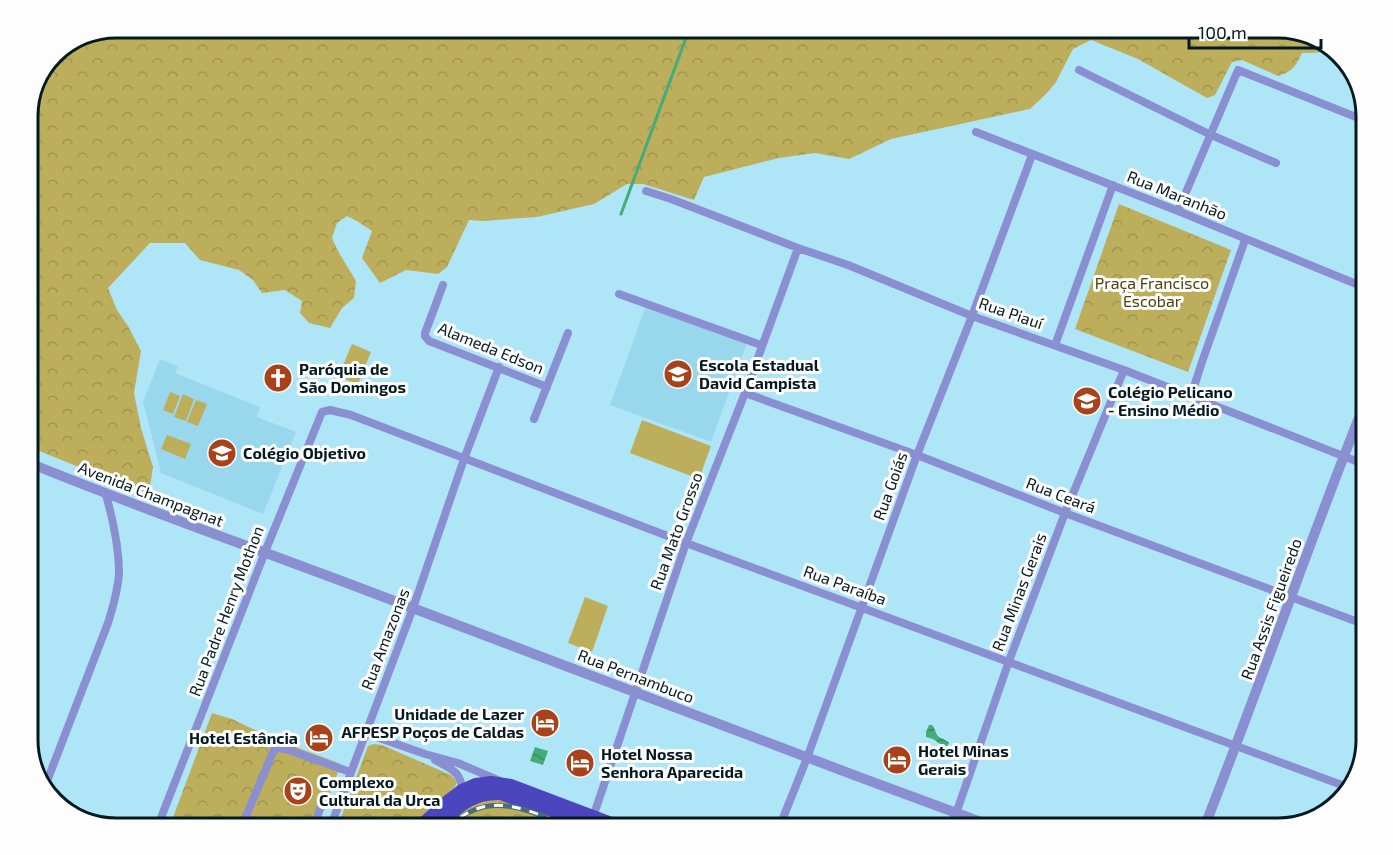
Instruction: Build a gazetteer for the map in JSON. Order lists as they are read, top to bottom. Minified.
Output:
{"streets":{"street":["Rua Maranhão","Rua Piauí","Alameda Edson","Rua Goiás","Avenida Champagnat","Rua Ceará","Rua Mato Grosso","Rua Paraíba","Rua Minas Gerais","Rua Assis Figueiredo","Rua Padre Henry Mothon","Rua Amazonas","Rua Pernambuco"]},"crossings":[["Rua Maranhão","Rua Goiás"],["Rua Piauí","Rua Goiás"],["Rua Piauí","Rua Mato Grosso"],["Rua Piauí","Rua Minas Gerais"],["Rua Piauí","Rua Assis Figueiredo"],["Alameda Edson","Rua Amazonas"],["Rua Goiás","Rua Ceará"],["Rua Goiás","Rua Paraíba"],["Rua Goiás","Rua Pernambuco"],["Avenida Champagnat","Rua Padre Henry Mothon"],["Avenida Champagnat","Rua Pernambuco"],["Rua Ceará","Rua Mato Grosso"],["Rua Ceará","Rua Minas Gerais"],["Rua Ceará","Rua Assis Figueiredo"],["Rua Mato Grosso","Rua Paraíba"],["Rua Mato Grosso","Rua Pernambuco"],["Rua Paraíba","Rua Minas Gerais"],["Rua Paraíba","Rua Assis Figueiredo"],["Rua Paraíba","Rua Padre Henry Mothon"],["Rua Paraíba","Rua Amazonas"],["Rua Minas Gerais","Rua Pernambuco"],["Rua Padre Henry Mothon","Rua Pernambuco"],["Rua Amazonas","Rua Pernambuco"]],"parks":["Praça Francisco Escobar"],"places":{"school or university":["Escola Estadual David Campista","Colégio Pelicano - Ensino Médio","Colégio Objetivo"],"church":["Paróquia de São Domingos"],"hotel":["Unidade de Lazer AFPESP Poços de Caldas","Hotel Estância","Hotel Minas Gerais","Hotel Nossa Senhora Aparecida"],"theatre":["Complexo Cultural da Urca"]},"scale_bar":"100 m"}
